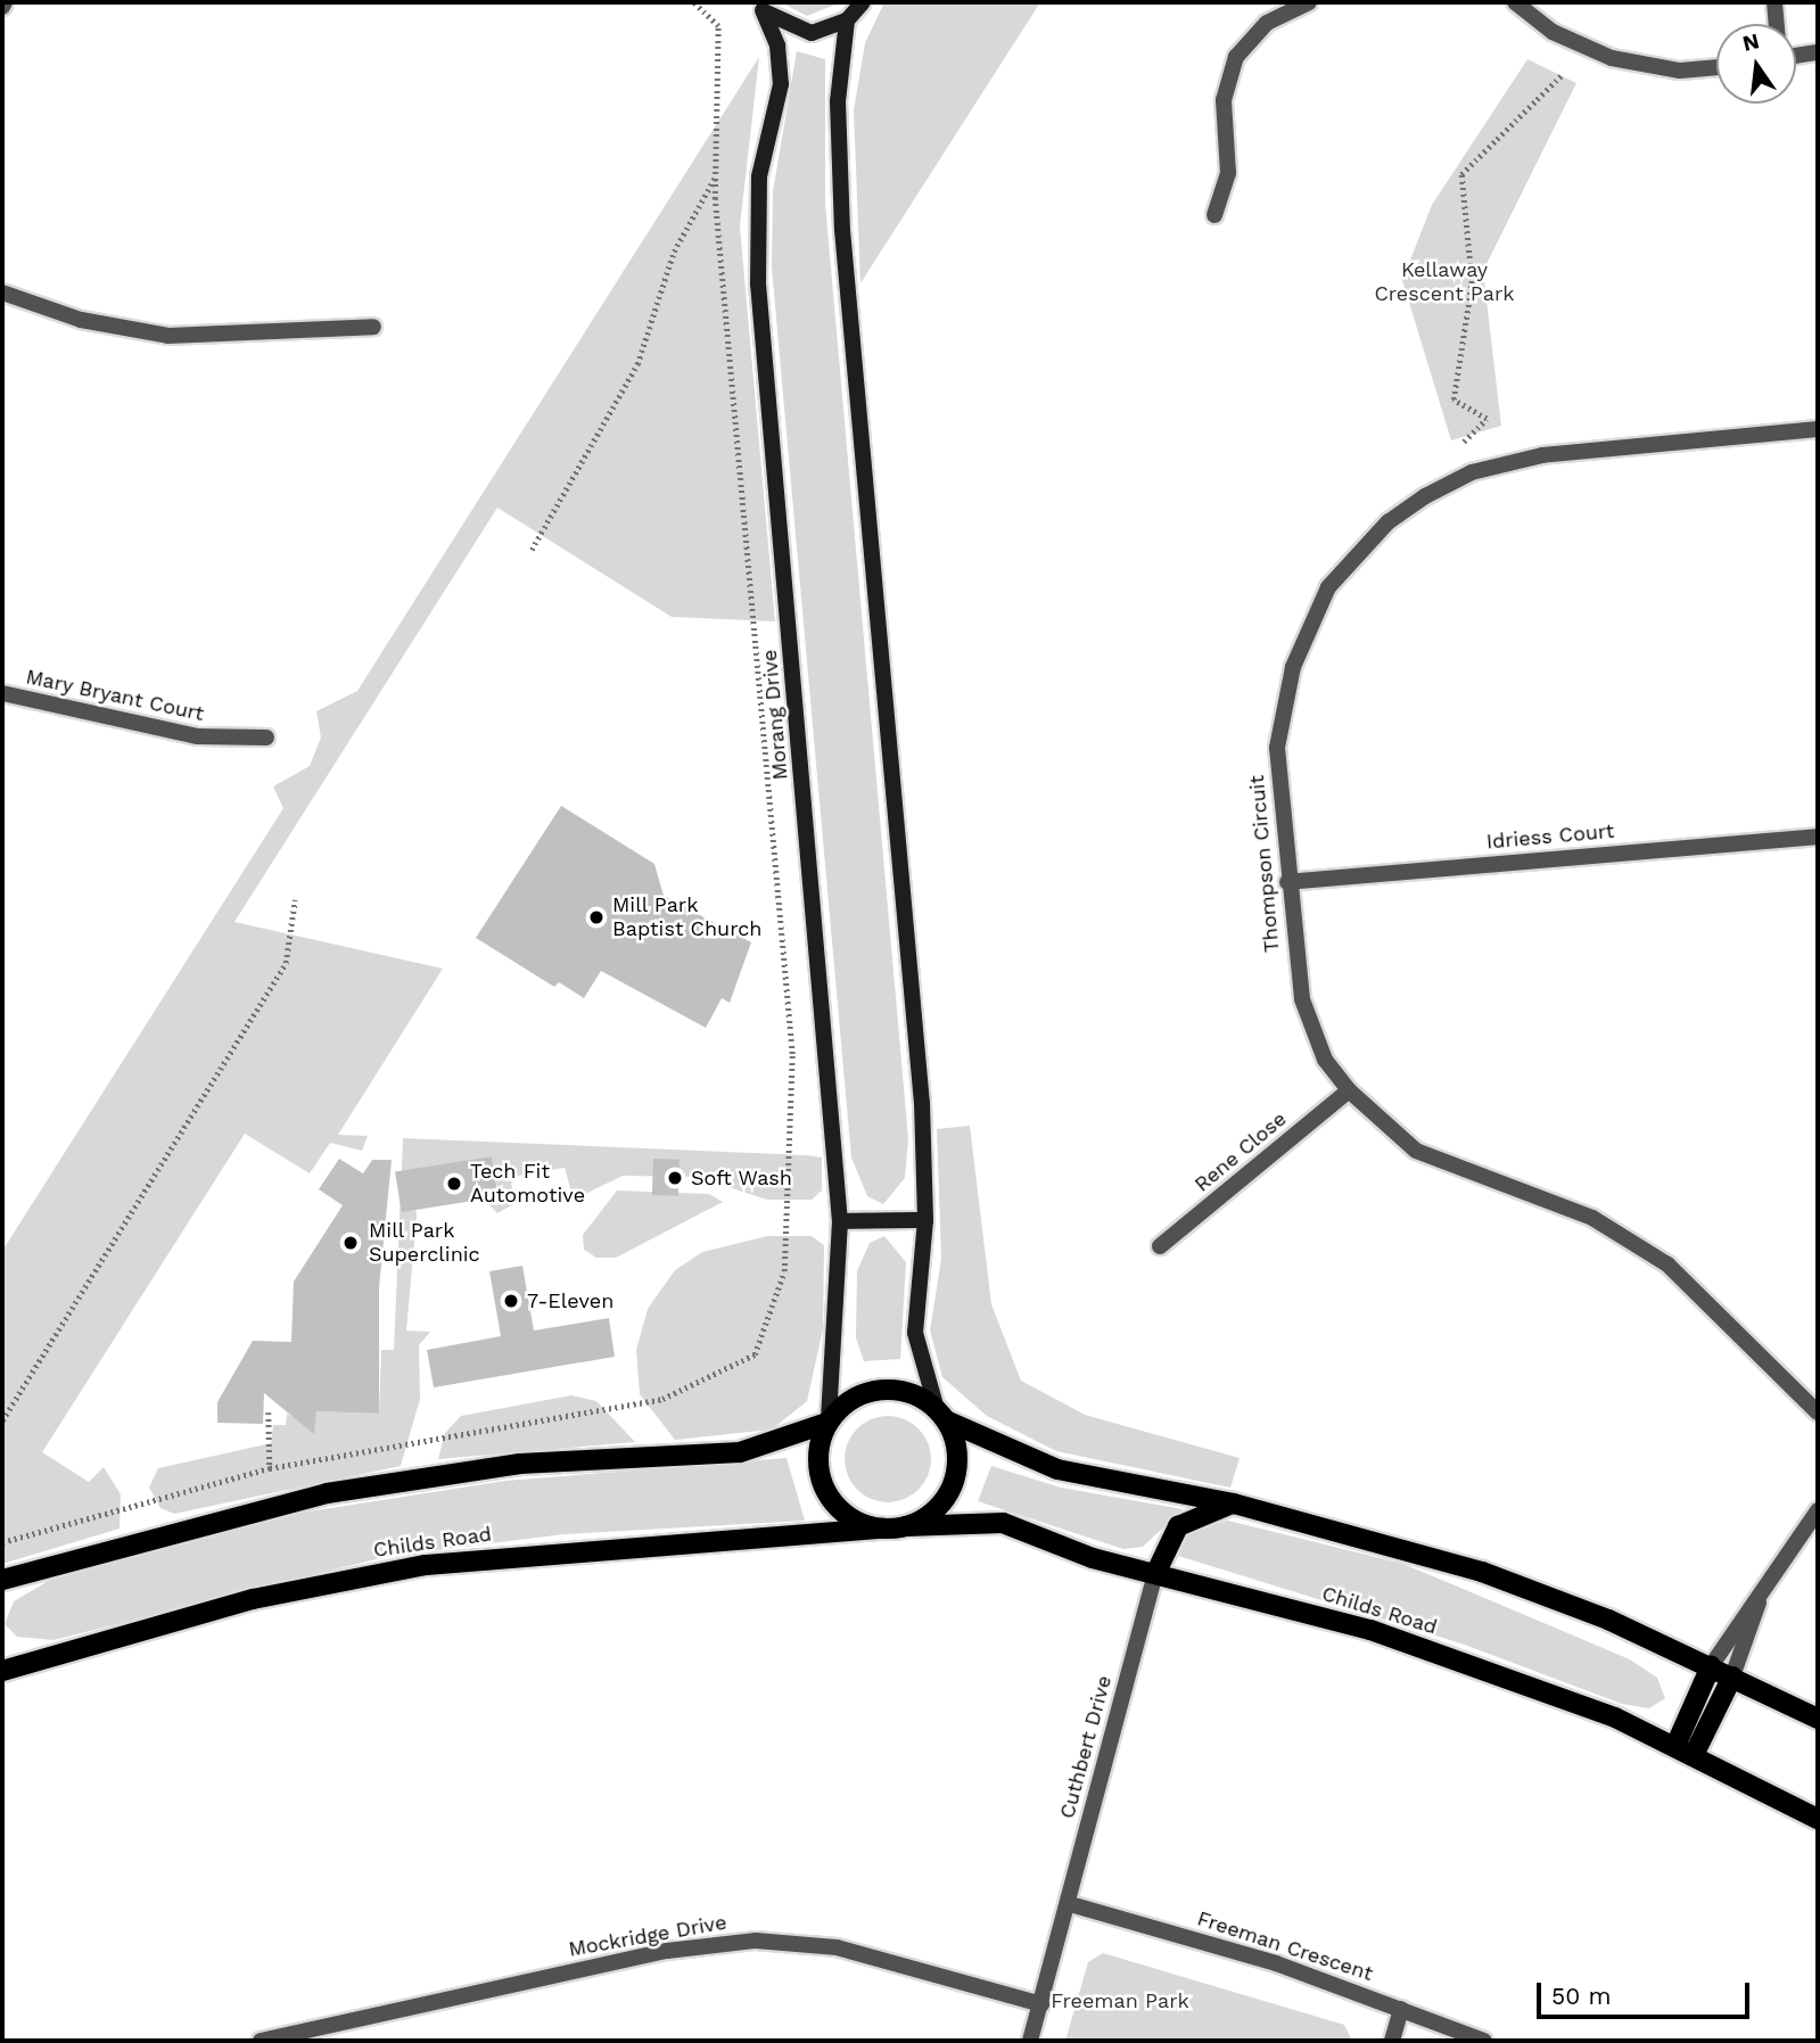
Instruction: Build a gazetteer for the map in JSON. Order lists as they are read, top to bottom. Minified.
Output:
{"streets":{"main road":["Morang Drive","Childs Road","Cuthbert Drive"],"street":["Mary Bryant Court","Idriess Court","Thompson Circuit","Rene Close","Mockridge Drive","Freeman Crescent"]},"crossings":[["Morang Drive","Childs Road"],["Idriess Court","Thompson Circuit"],["Thompson Circuit","Rene Close"],["Childs Road","Cuthbert Drive"],["Cuthbert Drive","Mockridge Drive"],["Cuthbert Drive","Freeman Crescent"]],"parks":["Kellaway Crescent Park","Freeman Park"],"places":["Mill Park Baptist Church","Soft Wash","Tech Fit Automotive","Mill Park Superclinic","7-Eleven"],"scale_bar":"50 m","north":"top"}
